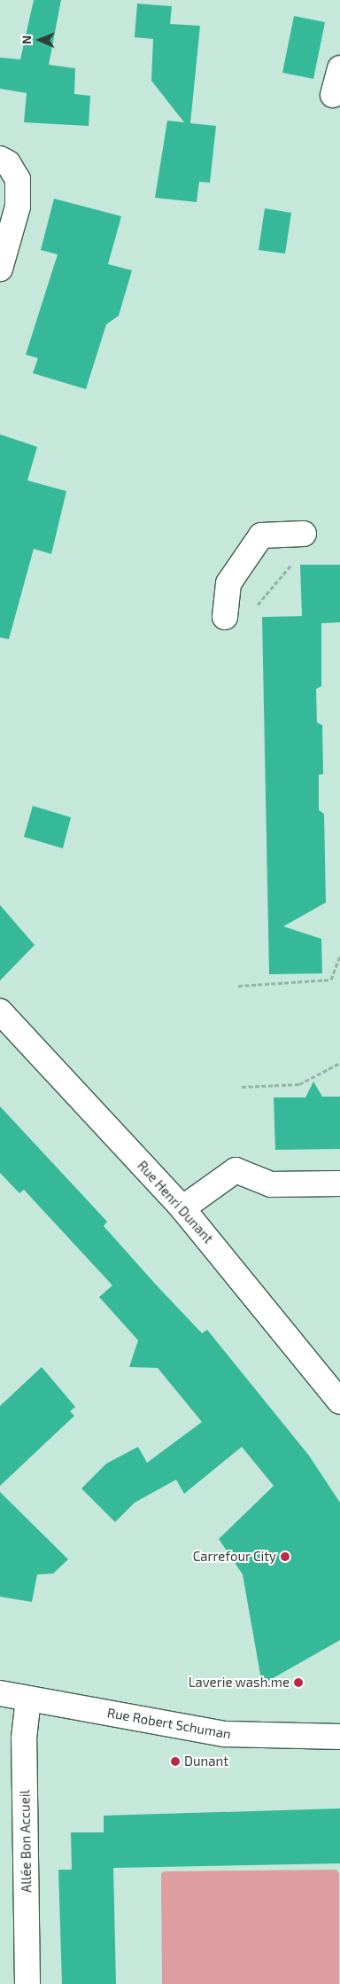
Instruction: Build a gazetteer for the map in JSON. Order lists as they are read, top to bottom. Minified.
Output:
{"streets":{"street":["Rue Henri Dunant","Rue Robert Schuman","Allée Bon Accueil"]},"crossings":[["Rue Robert Schuman","Allée Bon Accueil"]],"places":["Carrefour City","Laverie wash.me","Dunant"],"north":"left"}
